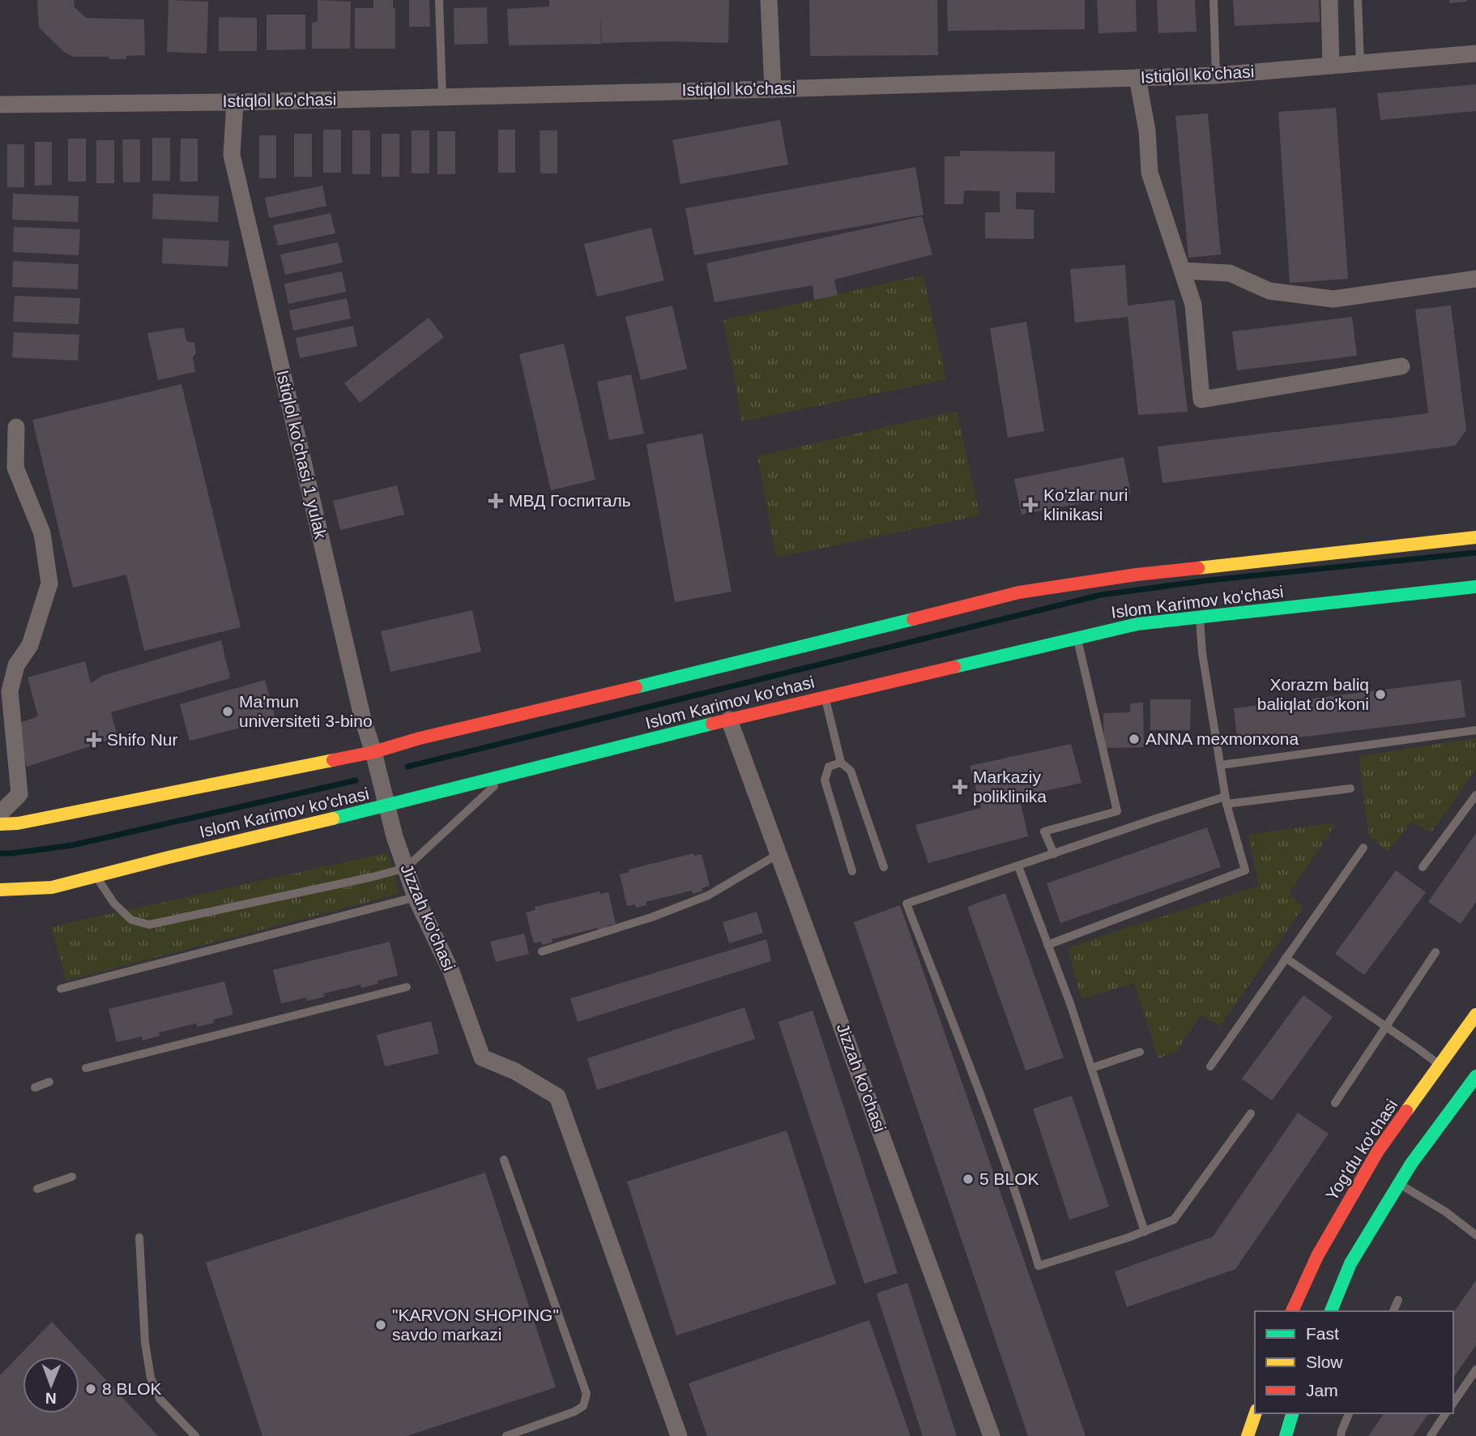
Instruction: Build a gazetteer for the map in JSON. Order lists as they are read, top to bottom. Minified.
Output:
{"streets":{"main road":["Islom Karimov ko'chasi","Yog'du ko'chasi"],"street":["Istiqlol ko'chasi","Istiqlol ko'chasi 1 yulak","Jizzah ko'chasi"]},"crossings":[["Istiqlol ko'chasi","Istiqlol ko'chasi 1 yulak"],["Istiqlol ko'chasi 1 yulak","Islom Karimov ko'chasi"],["Istiqlol ko'chasi 1 yulak","Jizzah ko'chasi"],["Islom Karimov ko'chasi","Jizzah ko'chasi"]],"places":{"health":["МВД Госпиталь","Ko'zlar nuri klinikasi","Shifo Nur","Markaziy poliklinika"],"other":["Xorazm baliq baliqlat do'koni","Ma'mun universiteti 3-bino","ANNA mexmonxona","5 BLOK","\"KARVON SHOPING\" savdo markazi","8 BLOK"]},"legend":["Fast","Slow","Jam"],"north":"bottom"}
